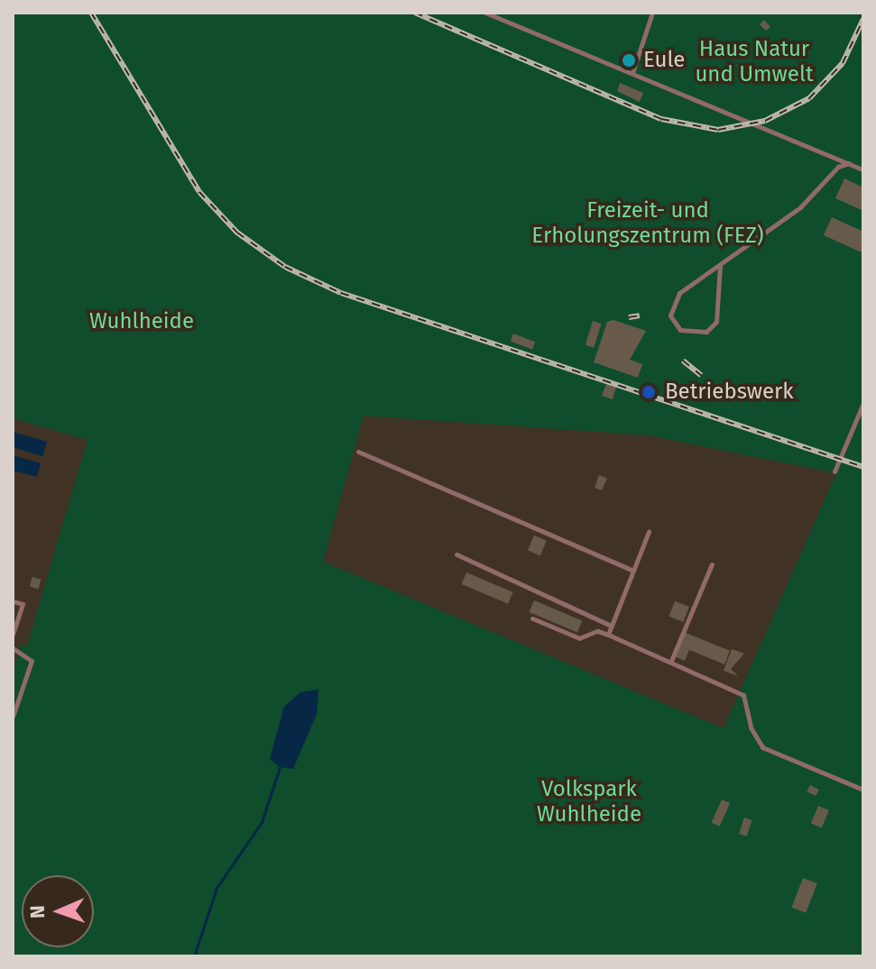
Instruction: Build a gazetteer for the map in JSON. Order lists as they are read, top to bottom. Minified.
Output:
{"parks":["Haus Natur und Umwelt","Freizeit- und Erholungszentrum (FEZ)","Wuhlheide","Volkspark Wuhlheide"],"places":["Eule","Betriebswerk"],"north":"left"}
